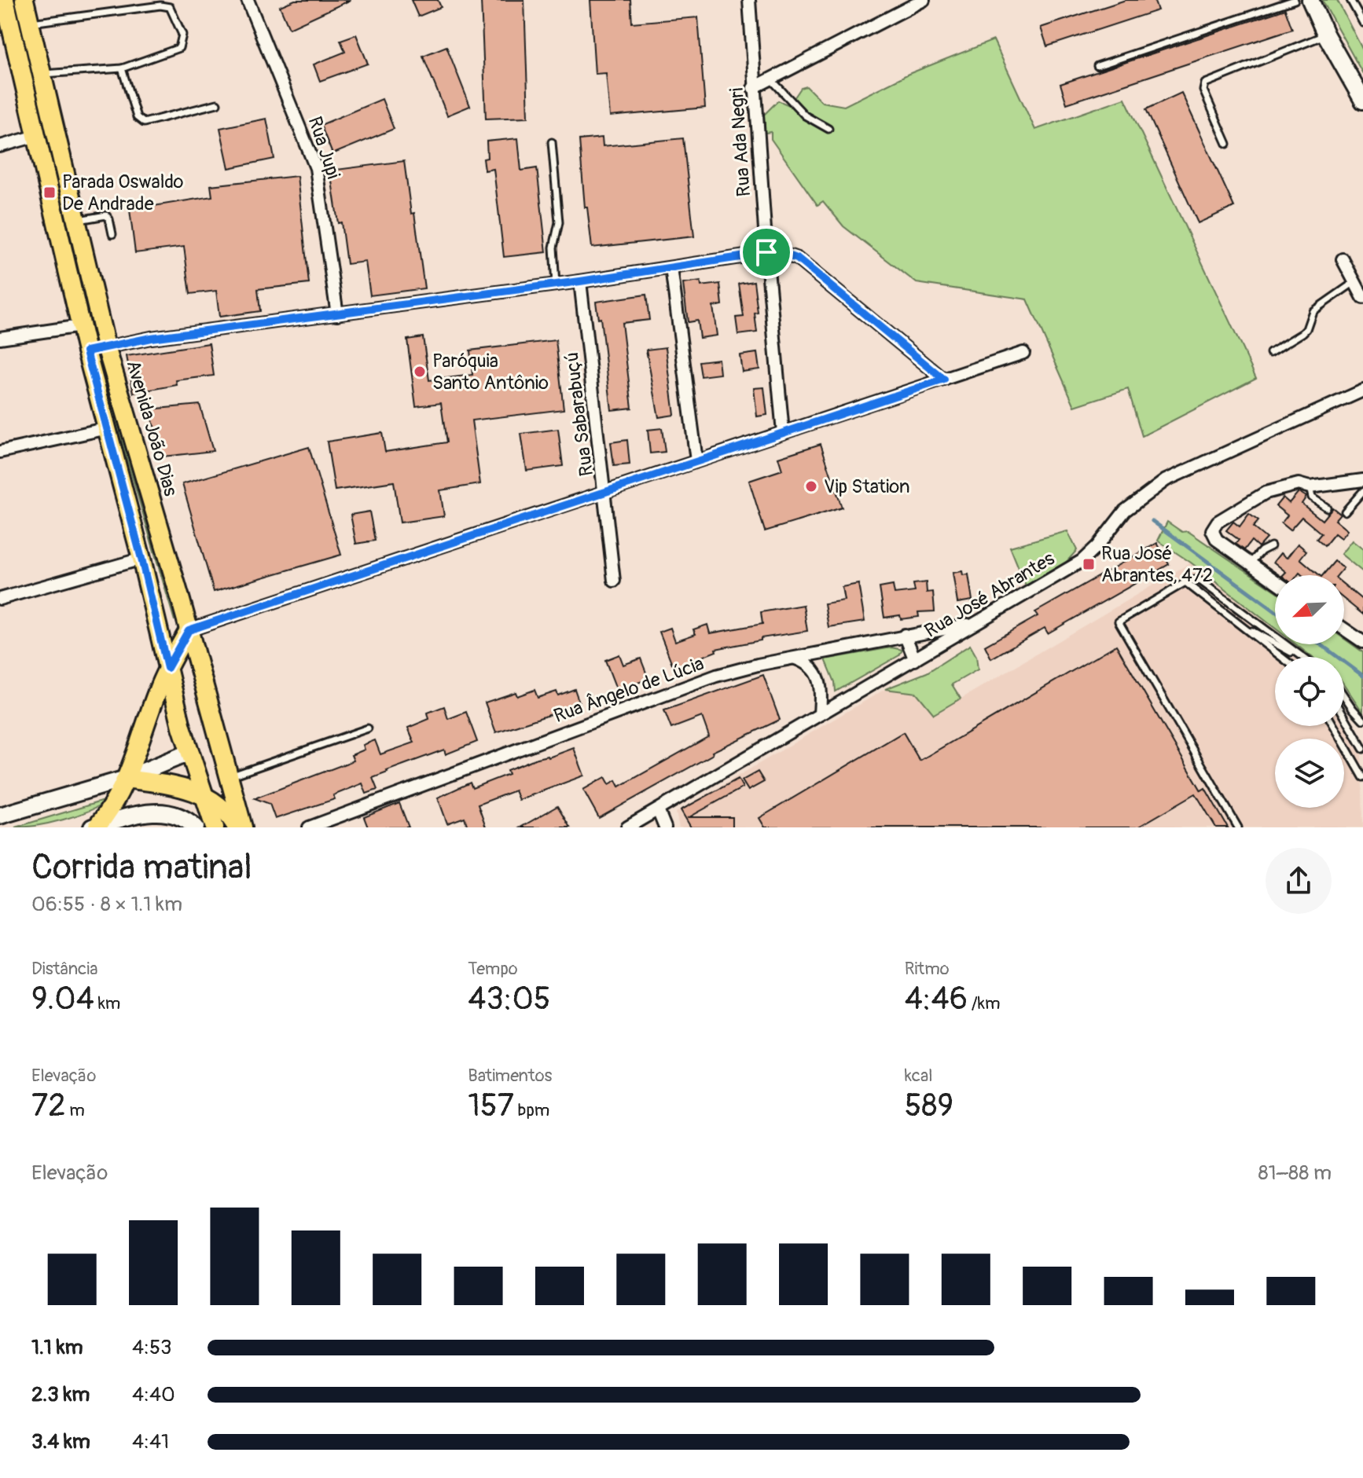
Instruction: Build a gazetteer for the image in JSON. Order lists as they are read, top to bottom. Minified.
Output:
{"streets":{"main road":["Avenida João Dias"],"street":["Rua Ada Negri","Rua Jupi","Rua Sabarabuçú","Rua José Abrantes","Rua Ângelo de Lúcia"]},"crossings":[["Rua José Abrantes","Rua Ângelo de Lúcia"]],"places":{"transit":["Parada Oswaldo De Andrade","Rua José Abrantes, 472"],"other":["Paróquia Santo Antônio","Vip Station"]},"north":"bottom left","page":{"heading":["Corrida matinal","06:55 · 8 × 1.1 km"],"stats":[["Distância","9.04 km"],["Tempo","43:05"],["Ritmo","4:46 /km"],["Elevação","72 m"],["Batimentos","157 bpm"],["kcal","589"]],"chart":["Elevação","81–88 m"],"list":[{"name":"1.1 km","note":"4:53"},{"name":"2.3 km","note":"4:40"},{"name":"3.4 km","note":"4:41"}]}}
